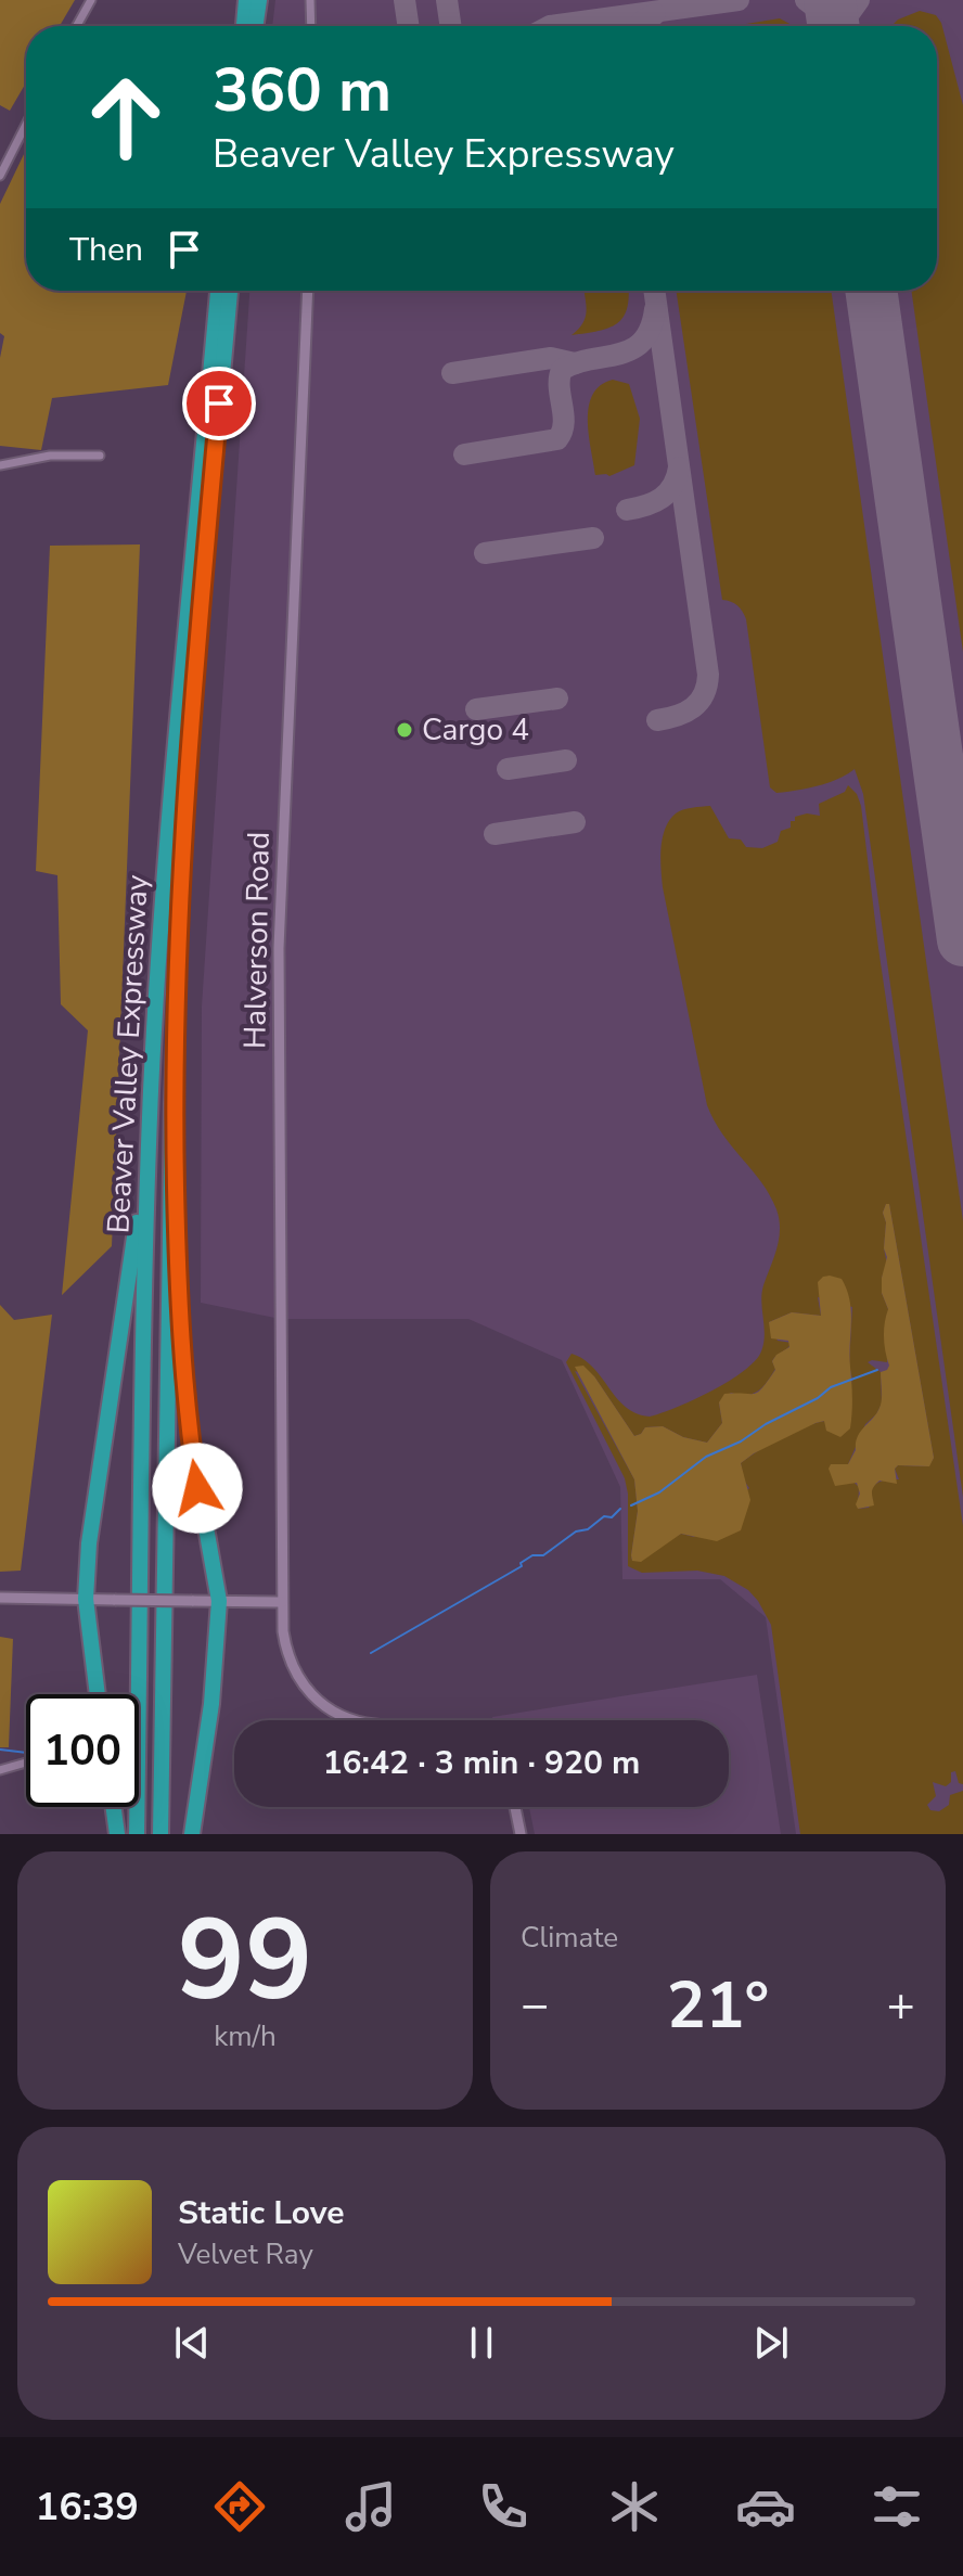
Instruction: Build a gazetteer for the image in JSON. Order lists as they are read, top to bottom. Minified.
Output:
{"streets":{"highway":["Beaver Valley Expressway"],"street":["Halverson Road"]},"places":["Cargo 4"],"page":{"turn":["360 m","Beaver Valley Expressway"],"then":"Then","limit":"100","trip":"16:42 · 3 min · 920 m","tile":[["99","km/h"],"Climate"],"heat":["−","21°","+"],"song":["Static Love","Velvet Ray"],"tabs":"16:39"}}
